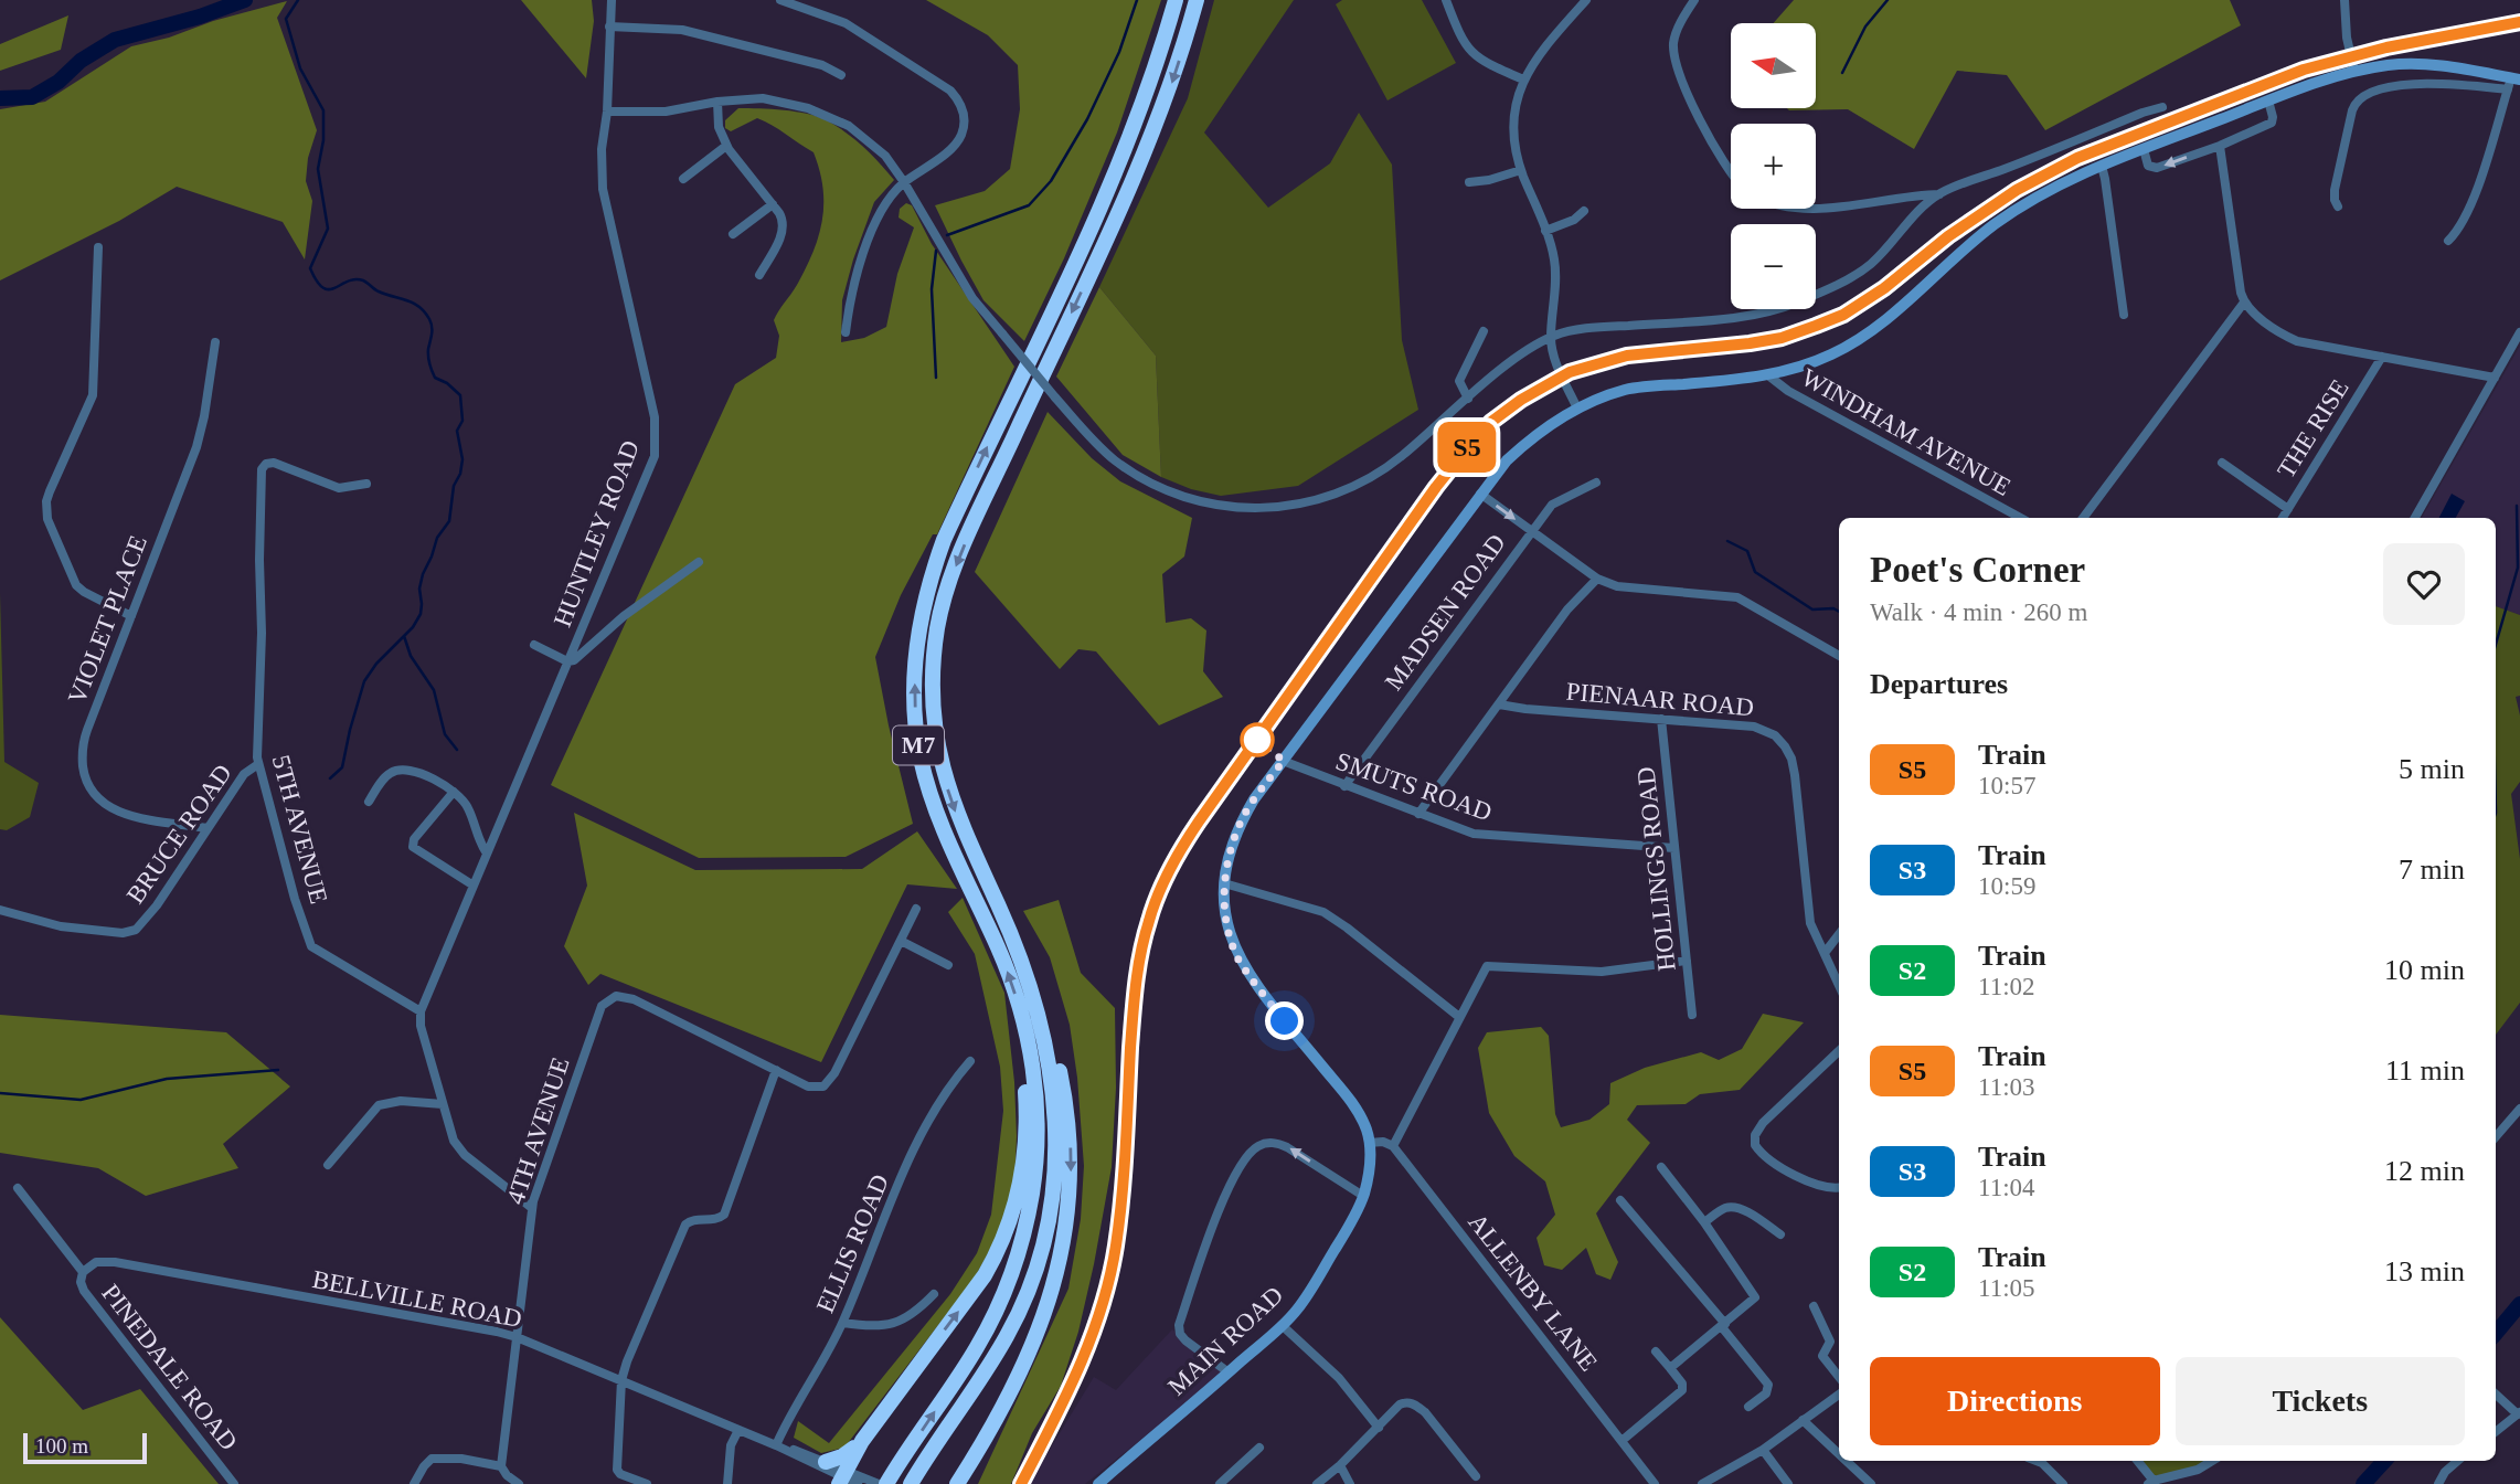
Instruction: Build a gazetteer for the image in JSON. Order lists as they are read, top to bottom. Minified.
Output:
{"streets":{"highway":["M7"],"main road":["MAIN ROAD"],"street":["THE RISE","WINDHAM AVENUE","HUNTLEY ROAD","MADSEN ROAD","VIOLET PLACE","PIENAAR ROAD","SMUTS ROAD","5TH AVENUE","BRUCE ROAD","HOLLINGS ROAD","4TH AVENUE","ELLIS ROAD","ALLENBY LANE","BELLVILLE ROAD","PINEDALE ROAD"]},"crossings":[["WINDHAM AVENUE","MAIN ROAD"],["HUNTLEY ROAD","5TH AVENUE"],["MADSEN ROAD","SMUTS ROAD"],["VIOLET PLACE","BRUCE ROAD"],["PIENAAR ROAD","HOLLINGS ROAD"],["SMUTS ROAD","HOLLINGS ROAD"],["SMUTS ROAD","MAIN ROAD"],["5TH AVENUE","BRUCE ROAD"],["4TH AVENUE","BELLVILLE ROAD"],["ELLIS ROAD","BELLVILLE ROAD"],["BELLVILLE ROAD","PINEDALE ROAD"]],"scale_bar":"100 m","north":"left","page":{"on_map":"S5","map_buttons":["+","−"],"heading":[["Poet's Corner","Walk · 4 min · 260 m"],"Departures"],"list":[{"mark":"S5","name":"Train","note":"10:57","value":"5 min"},{"mark":"S3","name":"Train","note":"10:59","value":"7 min"},{"mark":"S2","name":"Train","note":"11:02","value":"10 min"},{"mark":"S5","name":"Train","note":"11:03","value":"11 min"},{"mark":"S3","name":"Train","note":"11:04","value":"12 min"},{"mark":"S2","name":"Train","note":"11:05","value":"13 min"}],"buttons":["Directions","Tickets"],"scale":"100 m"}}
